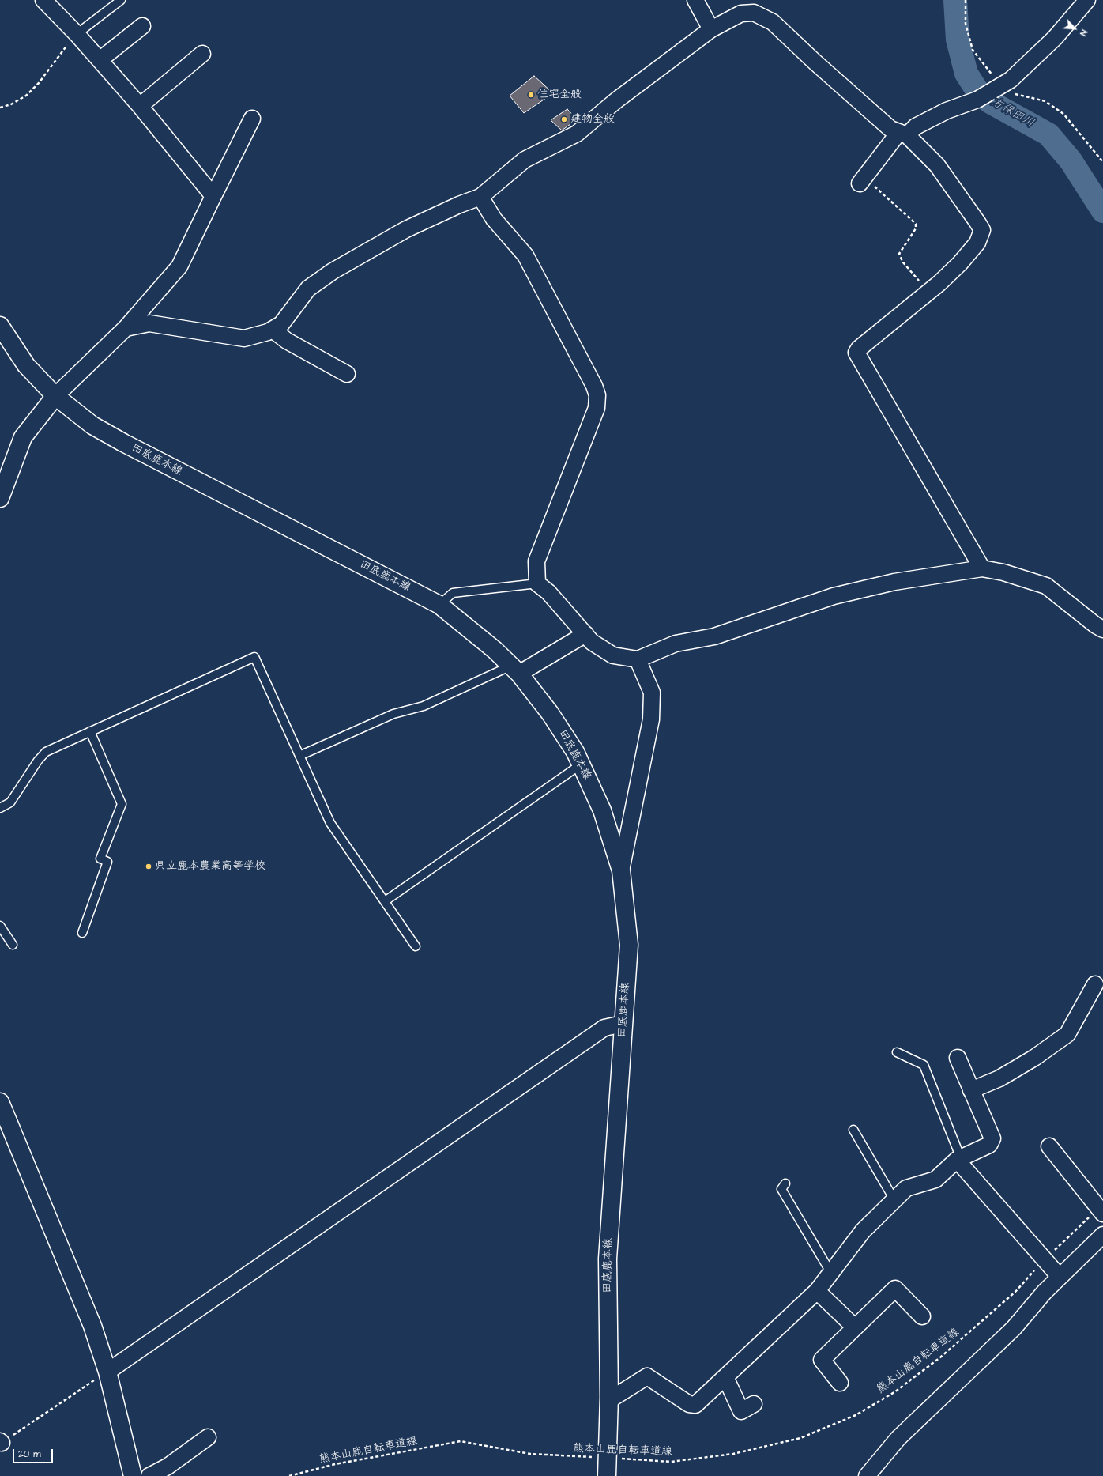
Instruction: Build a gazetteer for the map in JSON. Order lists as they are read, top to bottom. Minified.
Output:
{"streets":{"main road":["田底鹿本線"],"path":["熊本山鹿自転車道線"]},"crossings":[["田底鹿本線","熊本山鹿自転車道線"]],"water":["方保田川"],"places":["住宅全般","建物全般","県立鹿本農業高等学校"],"scale_bar":"20 m","north":"bottom right"}
